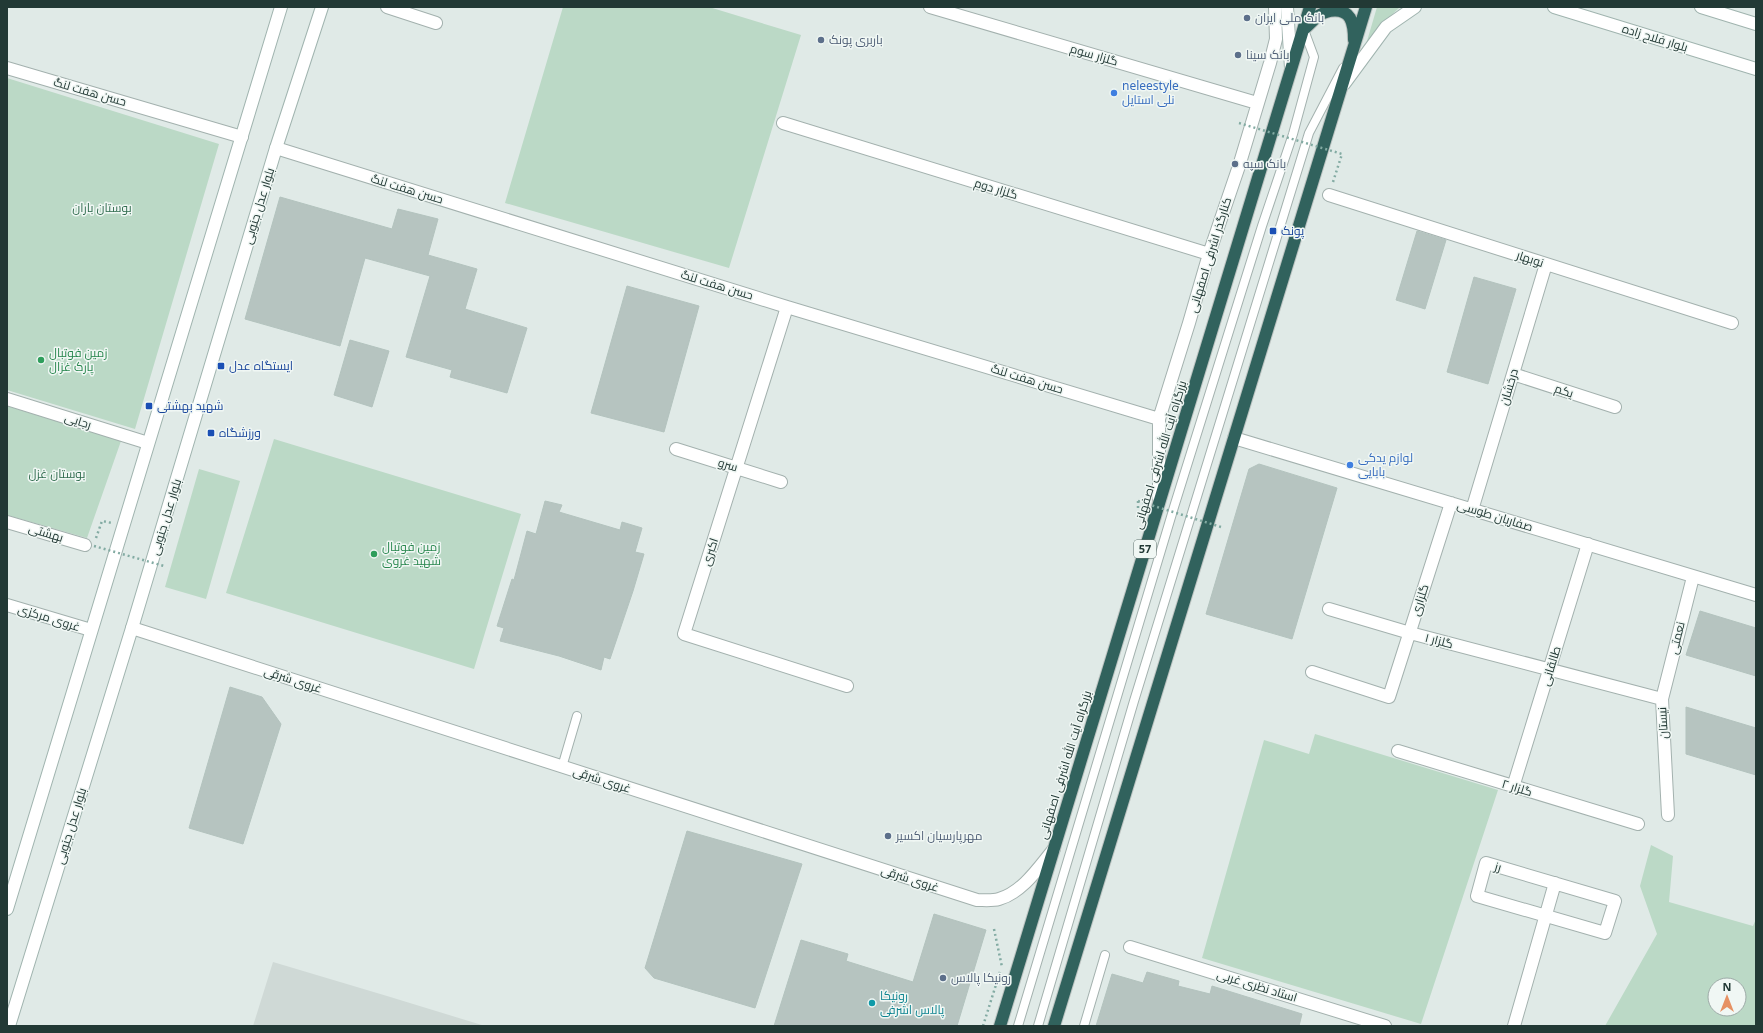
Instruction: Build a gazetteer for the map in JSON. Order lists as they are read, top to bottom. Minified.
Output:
{"streets":{"highway":["بزرگراه آیت الله اشرفی اصفهانی","57"],"street":["بلوار فلاح زاده","گلزار سوم","حسن هفت لنگ","گلزار دوم","بلوار عدل جنوبی","کنارگذر اشرفی اصفهانی","نوبهار","درخشان","یکم","رجایی","سرو","صفاریان طوسی","بهشتی","اکبری","گلزاری","غروی مرکزی","نعمتی","گلزار ۱","طالقانی","غروی شرقی","نیستان","گلزار ۲","رز","استاد نظری غربی"]},"crossings":[["گلزار سوم","کنارگذر اشرفی اصفهانی"],["حسن هفت لنگ","بلوار عدل جنوبی"],["حسن هفت لنگ","کنارگذر اشرفی اصفهانی"],["حسن هفت لنگ","اکبری"],["گلزار دوم","کنارگذر اشرفی اصفهانی"],["بلوار عدل جنوبی","غروی شرقی"],["کنارگذر اشرفی اصفهانی","بزرگراه آیت الله اشرفی اصفهانی"],["نوبهار","درخشان"],["درخشان","یکم"],["درخشان","صفاریان طوسی"],["بزرگراه آیت الله اشرفی اصفهانی","غروی شرقی"],["سرو","اکبری"],["صفاریان طوسی","گلزاری"],["صفاریان طوسی","نعمتی"],["صفاریان طوسی","طالقانی"],["گلزاری","گلزار ۱"],["نعمتی","نیستان"],["گلزار ۱","طالقانی"],["گلزار ۱","نیستان"],["طالقانی","نیستان"],["طالقانی","گلزار ۲"]],"parks":["بوستان باران","بوستان غزل"],"places":{"other":["بانک ملی ایران","باربری پونک","بانک سینا","neleestyle نلی استایل","بانک سپه","زمین فوتبال پارک غزال","لوازم یدکی بابایی","زمین فوتبال شهید غروی","مهرپارسیان اکسیر","رونیکا پالاس","رونیکا پالاس اشرفی"],"transit":["پونک","ایستگاه عدل","شهید بهشتی","ورزشگاه"]},"north":"top"}
